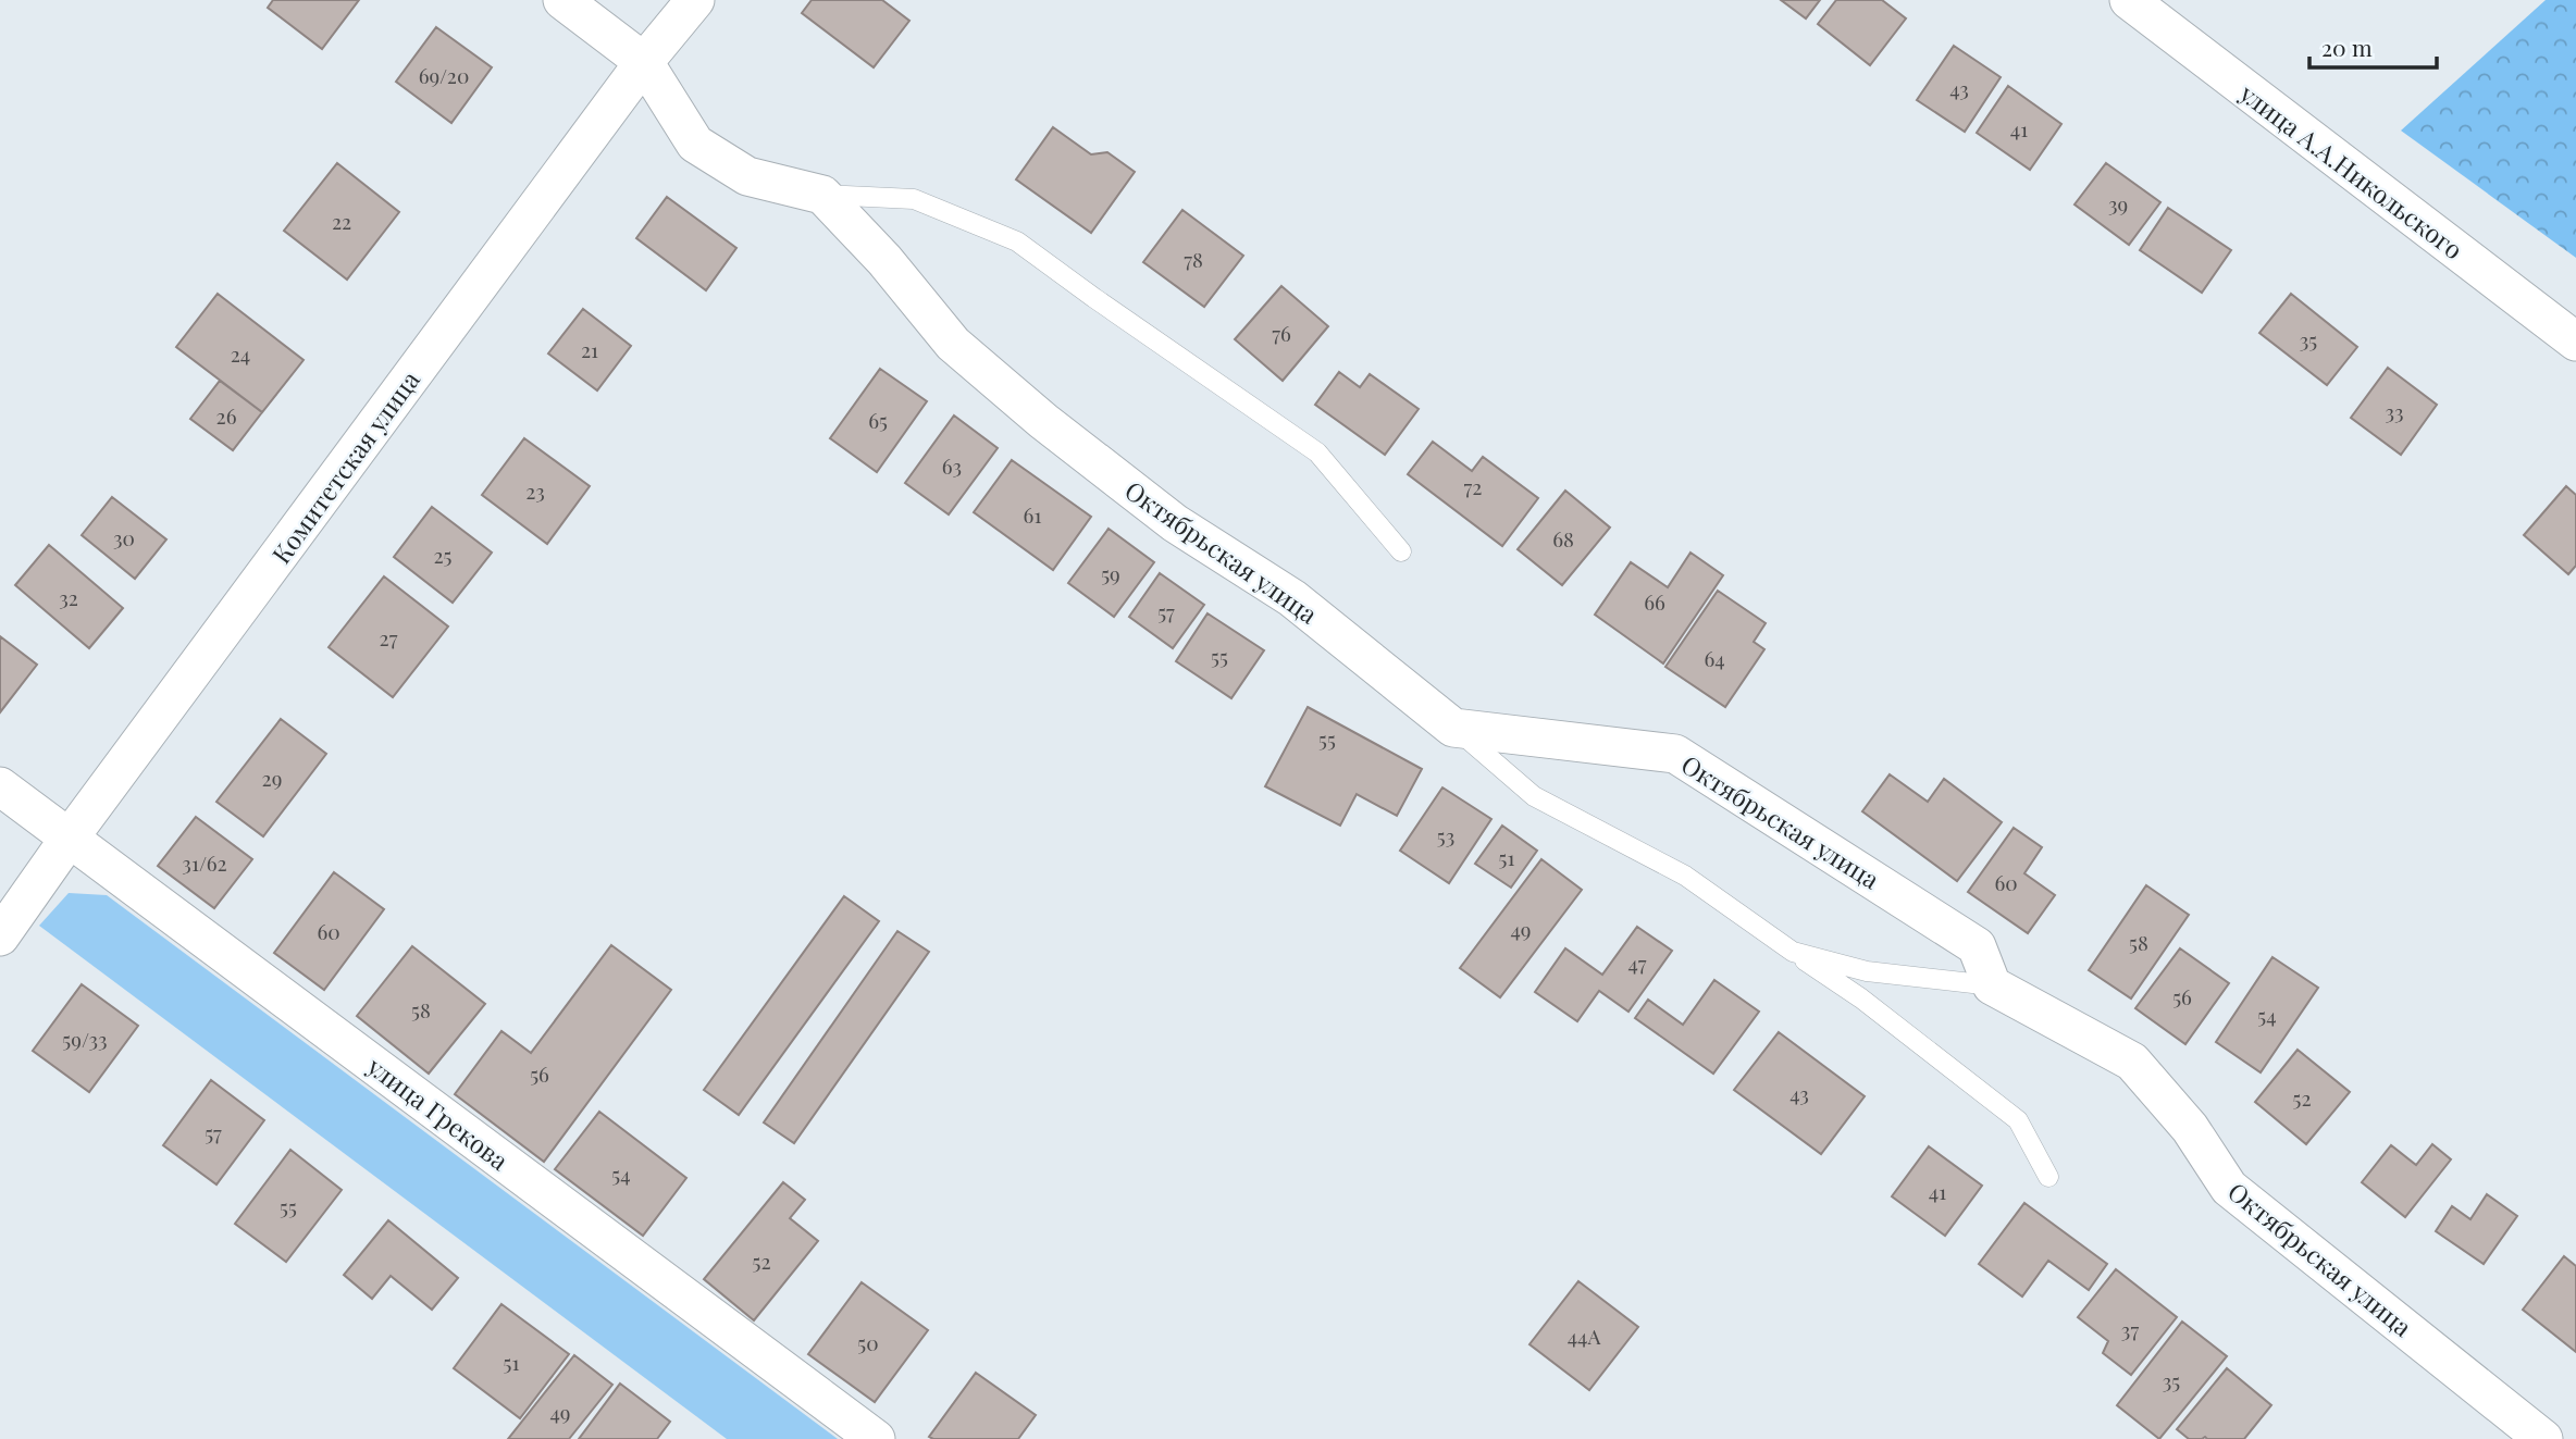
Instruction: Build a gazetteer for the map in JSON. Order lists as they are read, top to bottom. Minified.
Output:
{"streets":{"street":["улица А.А.Никольского","Комитетская улица","Октябрьская улица","улица Грекова"]},"crossings":[["Комитетская улица","улица Грекова"]],"house_numbers":["69/20","43","41","39","22","78","76","35","21","24","33","26","65","63","72","23","61","30","68","25","59","32","66","57","27","55","64","55","29","53","51","31/62","60","49","60","58","47","56","58","54","59/33","56","43","52","57","54","41","55","52","37","44А","50","51","35","49"],"scale_bar":"20 m"}
